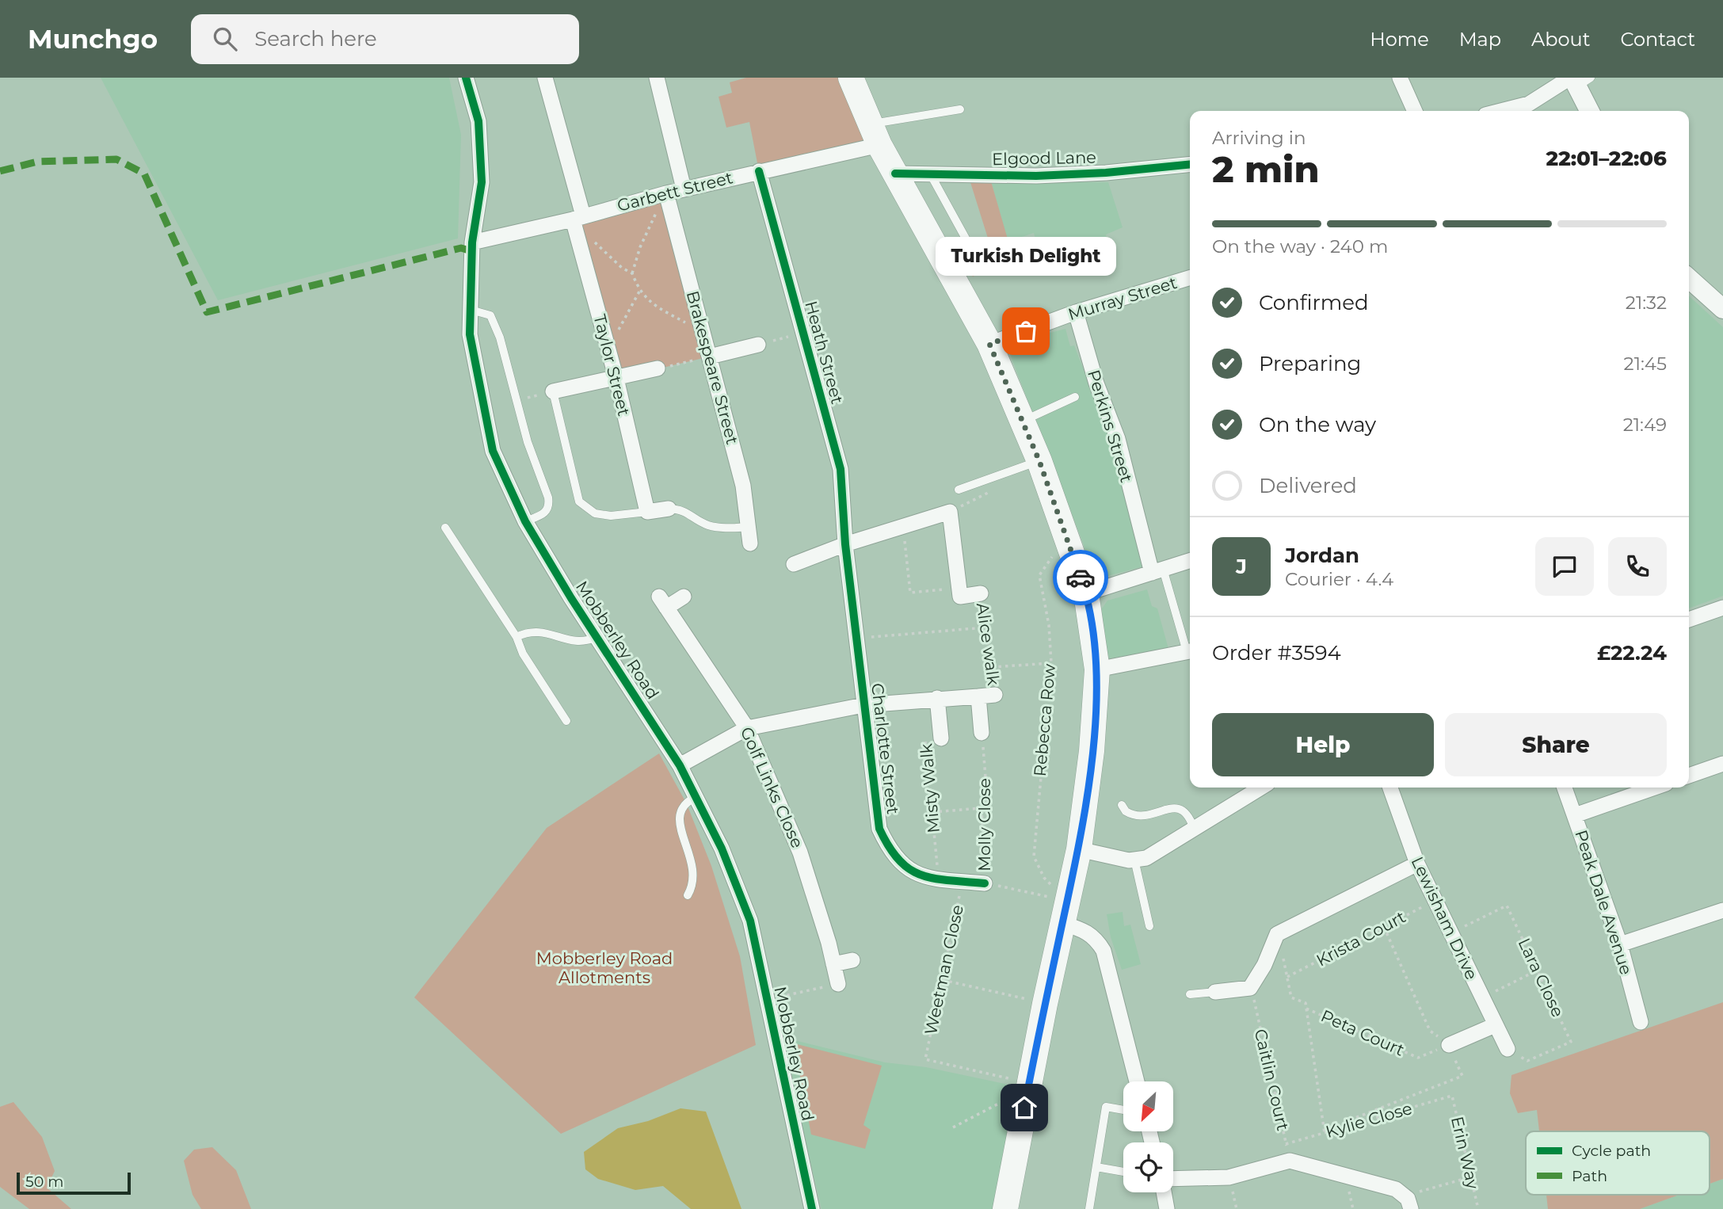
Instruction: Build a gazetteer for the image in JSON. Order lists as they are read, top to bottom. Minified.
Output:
{"streets":{"street":["Elgood Lane","Garbett Street","Murray Street","Heath Street","Taylor Street","Brakespeare Street","Perkins Street","Mobberley Road","Charlotte Street","Golf Links Close","Peak Dale Avenue","Lewisham Drive"],"path":["Alice walk","Rebecca Row","Misty Walk","Krista Court","Weetman Close","Lara Close","Peta Court","Caitlin Court","Kylie Close","Erin Way"],"cycle path":["Molly Close"]},"crossings":[["Garbett Street","Heath Street"],["Garbett Street","Taylor Street"],["Garbett Street","Brakespeare Street"],["Garbett Street","Mobberley Road"],["Murray Street","Perkins Street"],["Heath Street","Charlotte Street"],["Charlotte Street","Misty Walk"],["Charlotte Street","Molly Close"],["Charlotte Street","Weetman Close"],["Lewisham Drive","Krista Court"],["Lewisham Drive","Lara Close"],["Caitlin Court","Kylie Close"],["Kylie Close","Erin Way"]],"parks":["Mobberley Road Allotments"],"places":["Turkish Delight"],"legend":["Cycle path","Path"],"scale_bar":"50 m","north":"bottom left","page":{"header":"Munchgo","search":"Search here","nav":["Home","Map","About","Contact"],"heading":["2 min","Arriving in","22:01–22:06"],"panel":["Jordan","Courier · 4.4","Order #3594","£22.24"],"bar":"On the way · 240 m","bubble":"Turkish Delight","list":[["Confirmed","21:32"],["Preparing","21:45"],["On the way","21:49"],"Delivered"],"round":"J","buttons":["Help","Share"],"scale":"50 m"}}
